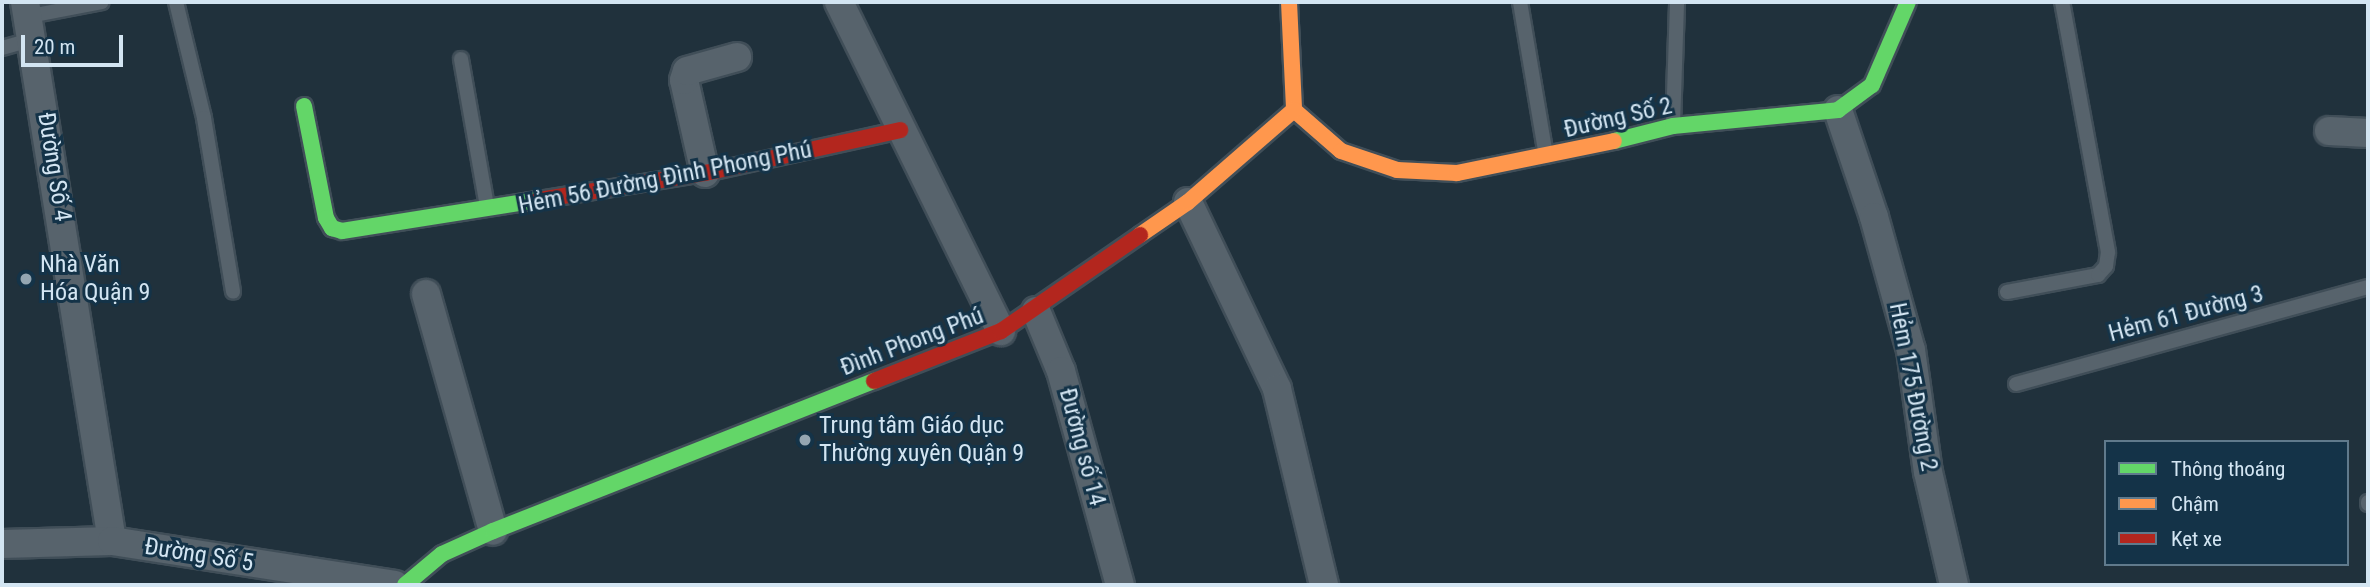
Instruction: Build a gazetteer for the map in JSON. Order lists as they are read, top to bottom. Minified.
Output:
{"streets":{"street":["Đường Số 2","Đường Số 4","Hẻm 56 Đường Đình Phong Phú","Đình Phong Phú","Hẻm 175 Đường 2","Đường số 14","Đường Số 5"],"lane":["Hẻm 61 Đường 3"]},"crossings":[["Đường Số 2","Đình Phong Phú"],["Đường Số 2","Hẻm 175 Đường 2"],["Đường Số 4","Đường Số 5"],["Đình Phong Phú","Đường số 14"]],"places":["Nhà Văn Hóa Quận 9","Trung tâm Giáo dục Thường xuyên Quận 9"],"legend":["Thông thoáng","Chậm","Kẹt xe"],"scale_bar":"20 m"}
